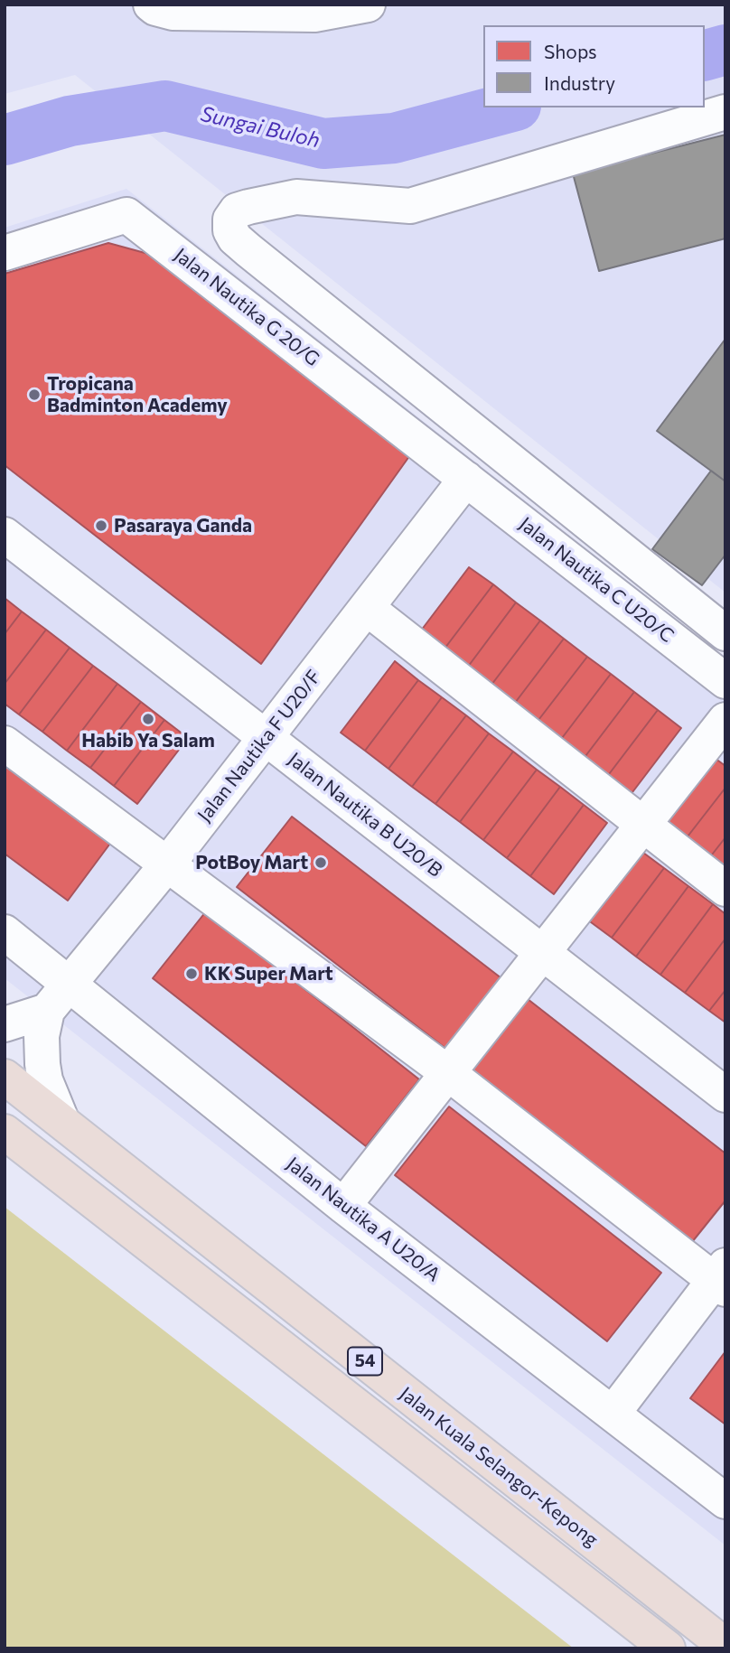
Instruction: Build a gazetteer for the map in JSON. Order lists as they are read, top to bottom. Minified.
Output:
{"streets":{"highway":["54","Jalan Kuala Selangor-Kepong"],"street":["Jalan Nautika G 20/G","Jalan Nautika C U20/C","Jalan Nautika F U20/F","Jalan Nautika B U20/B","Jalan Nautika A U20/A"]},"crossings":[["Jalan Nautika G 20/G","Jalan Nautika C U20/C"],["Jalan Nautika G 20/G","Jalan Nautika F U20/F"],["Jalan Nautika C U20/C","Jalan Nautika F U20/F"],["Jalan Nautika F U20/F","Jalan Nautika B U20/B"],["Jalan Nautika F U20/F","Jalan Nautika A U20/A"],["Jalan Nautika F U20/F","Jalan Kuala Selangor-Kepong"]],"water":["Sungai Buloh"],"places":["Tropicana Badminton Academy","Pasaraya Ganda","Habib Ya Salam","PotBoy Mart","KK Super Mart"],"legend":["Shops","Industry"]}
